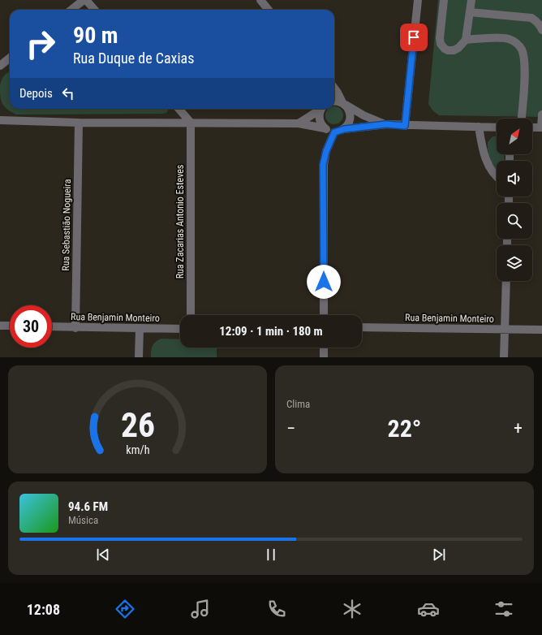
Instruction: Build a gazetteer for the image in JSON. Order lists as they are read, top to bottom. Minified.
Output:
{"streets":{"street":["Rua Zacarias Antonio Esteves","Rua Sebastião Nogueira","Rua Benjamin Monteiro"]},"crossings":[["Rua Sebastião Nogueira","Rua Benjamin Monteiro"]],"north":"top right","page":{"turn":["90 m","Rua Duque de Caxias"],"then":"Depois","limit":"30","trip":"12:09 · 1 min · 180 m","tile":"Clima","heat":["−","22°","+"],"song":["94.6 FM","Música"],"tabs":"12:08","gauge":["26","km/h"]}}
